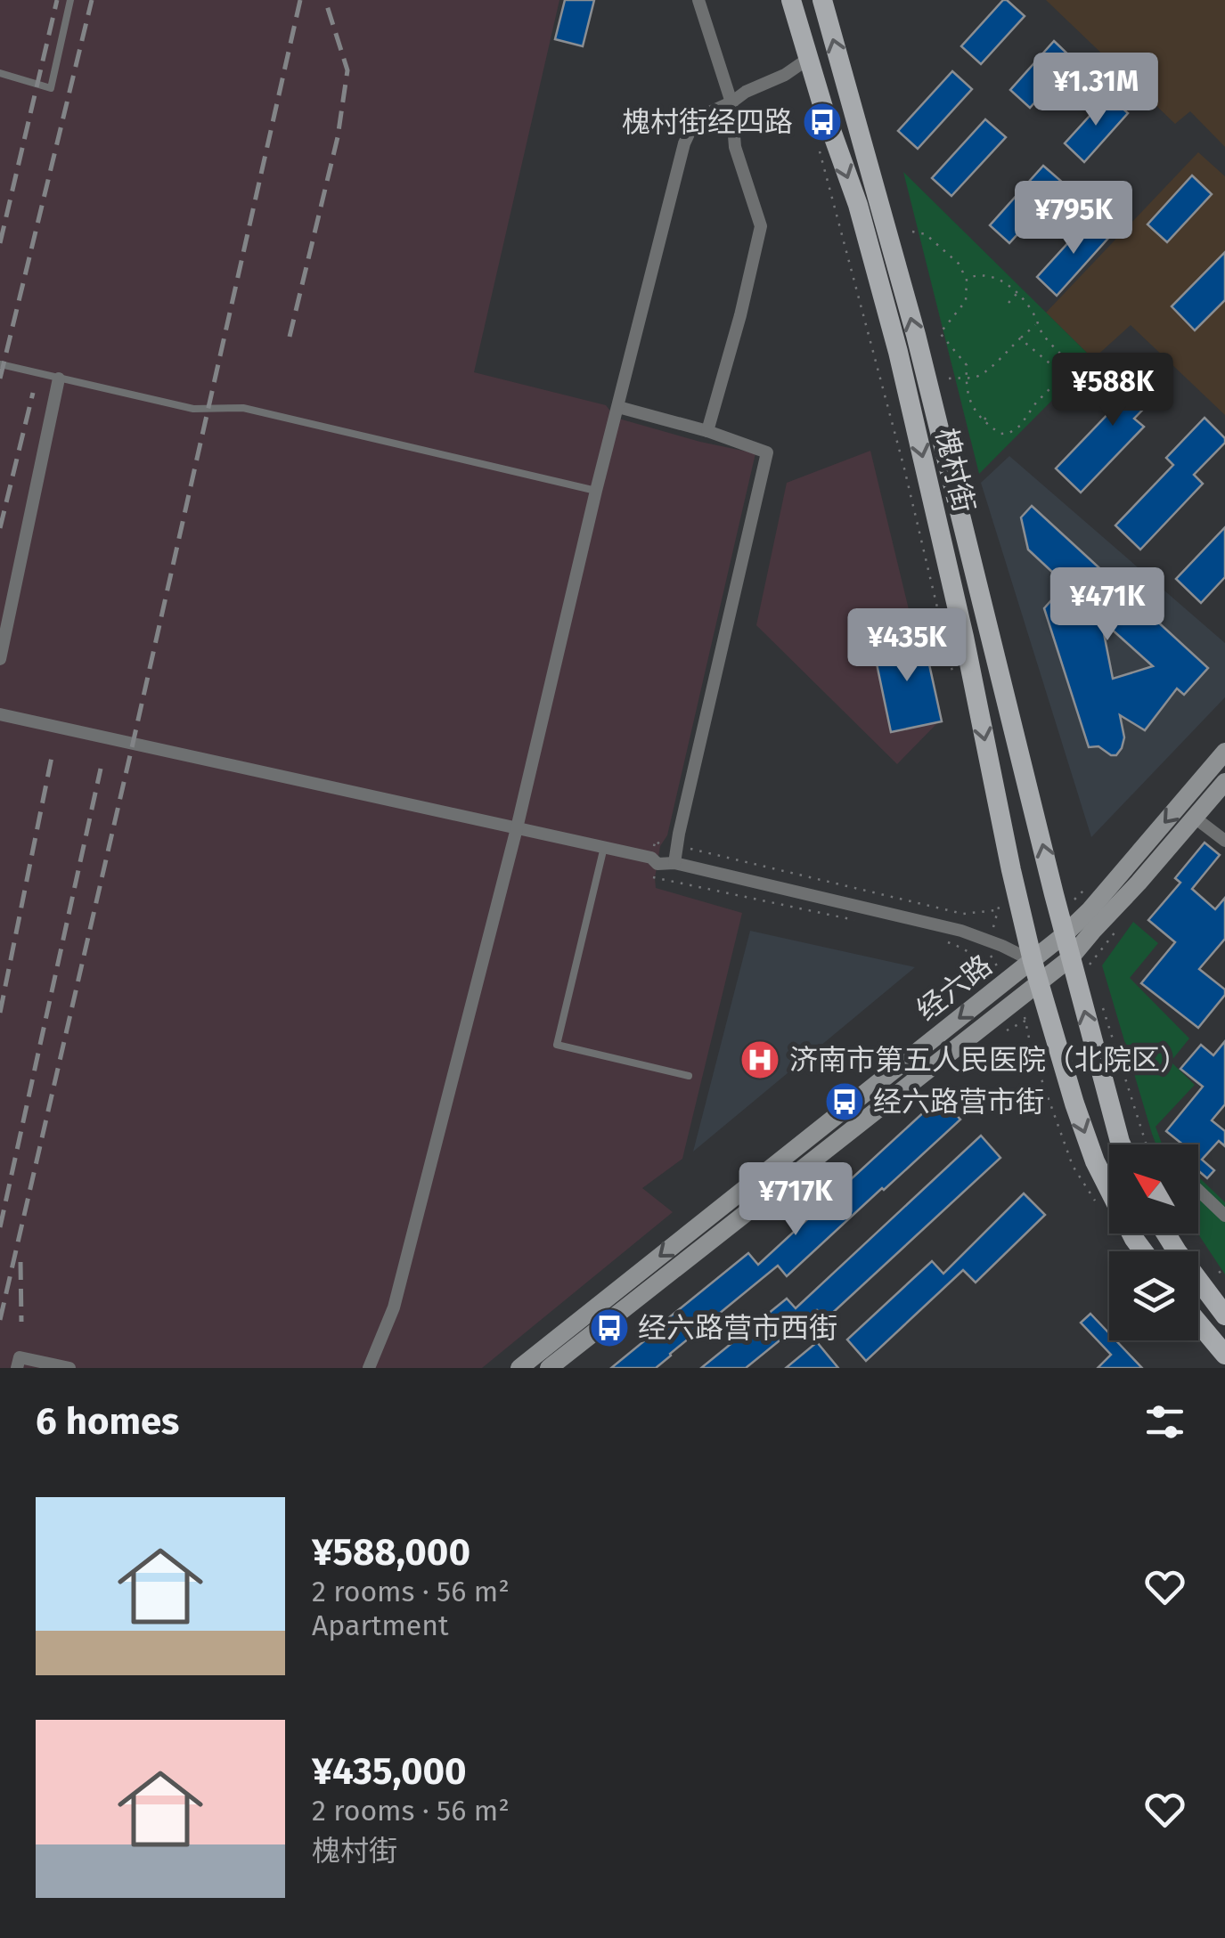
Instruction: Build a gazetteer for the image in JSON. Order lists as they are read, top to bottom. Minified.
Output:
{"streets":{"main road":["槐村街","经六路"]},"crossings":[["槐村街","经六路"]],"places":{"bus stop":["槐村街经四路","经六路营市街","经六路营市西街"],"hospital":["济南市第五人民医院（北院区）"]},"north":"top left","page":{"price":["¥1.31M","¥795K","¥588K","¥471K","¥435K","¥717K"],"heading":"6 homes","list":[{"name":"¥588,000","note":"2 rooms · 56 m² · Apartment"},{"name":"¥435,000","note":"2 rooms · 56 m² · 槐村街"}]}}
